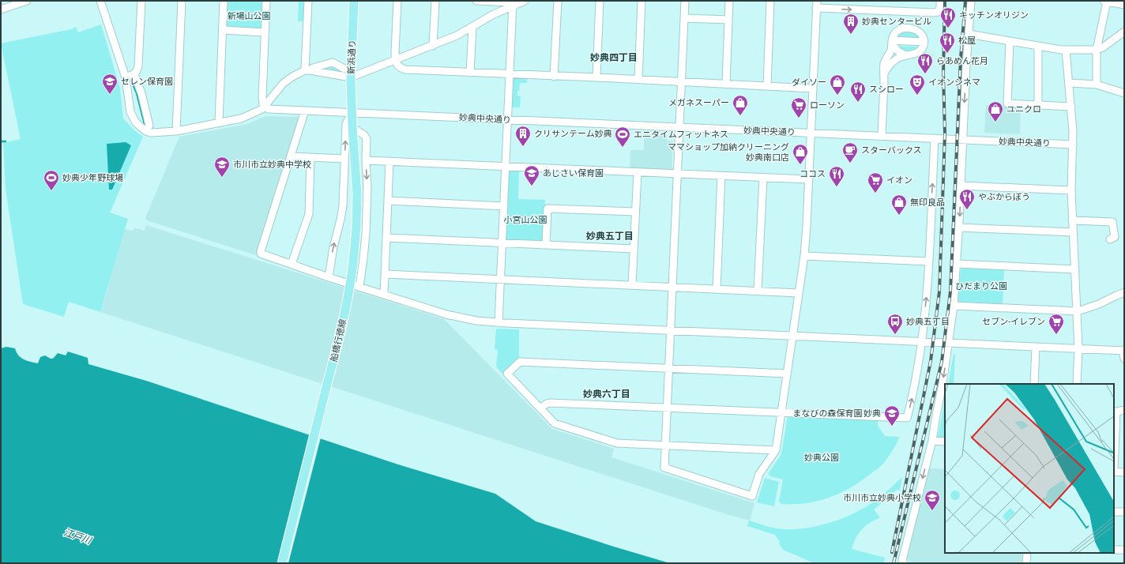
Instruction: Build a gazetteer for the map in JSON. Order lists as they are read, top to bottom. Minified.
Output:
{"streets":{"main road":["新浜通り","船橋行徳線"],"street":["妙典中央通り"]},"crossings":[["新浜通り","妙典中央通り"],["新浜通り","船橋行徳線"],["妙典中央通り","船橋行徳線"]],"districts":["妙典四丁目","妙典五丁目","妙典六丁目"],"water":["江戸川"],"parks":["新場山公園","小宮山公園","ひだまり公園","妙典公園"],"places":{"restaurant":["キッチンオリジン","松屋","らあめん花月","スシロー","ココス","やぶからぼう"],"building":["妙典センタービル","クリサンテーム妙典"],"school or university":["セレン保育園","市川市立妙典中学校","あじさい保育園","まなびの森保育園 妙典","市川市立妙典小学校"],"shop":["ダイソー","メガネスーパー","ユニクロ","ママショップ加納クリーニング 妙典南口店","無印良品"],"theatre":["イオンシネマ"],"supermarket":["ローソン","イオン","セブン-イレブン"],"sports":["エニタイムフィットネス","妙典少年野球場"],"cafe":["スターバックス"],"bus stop":["妙典五丁目"]}}
